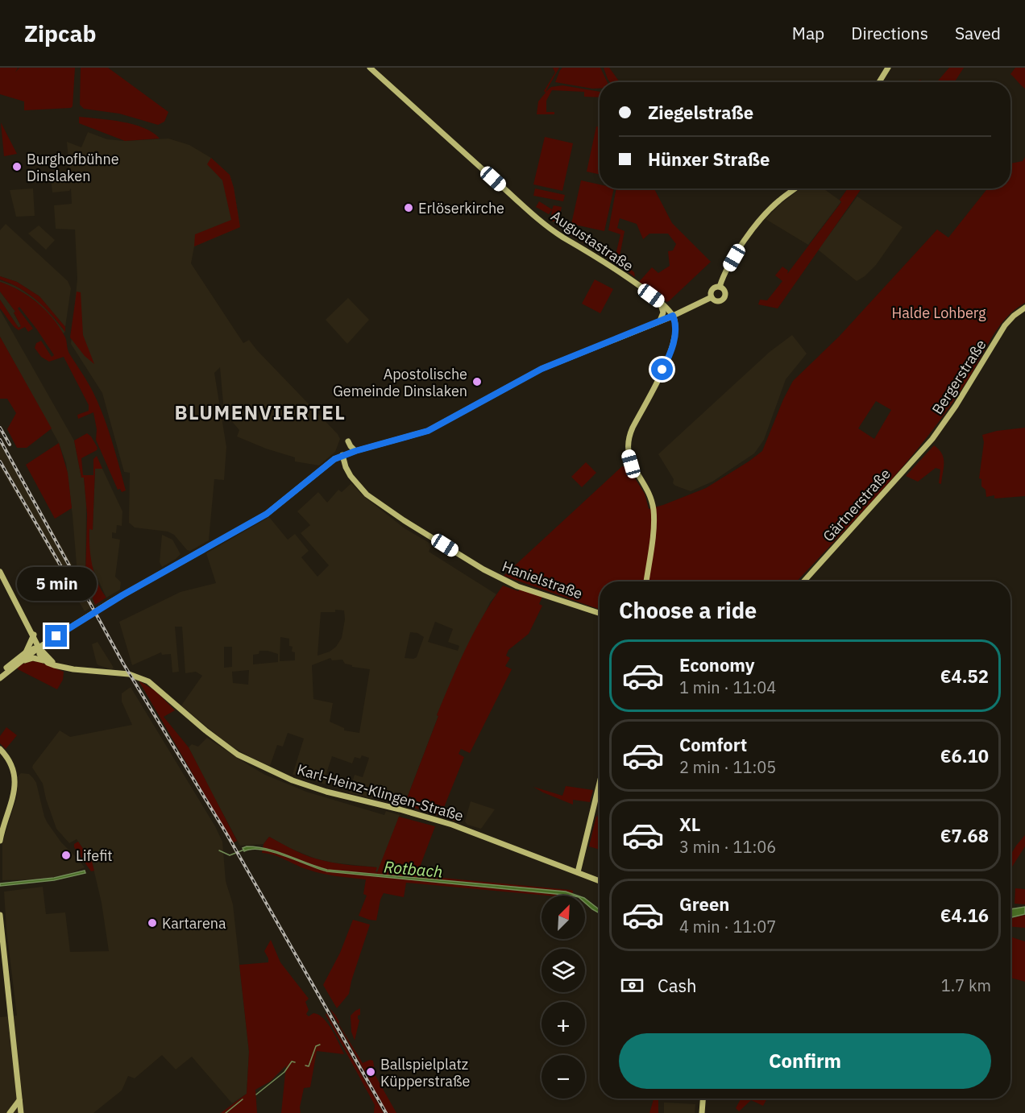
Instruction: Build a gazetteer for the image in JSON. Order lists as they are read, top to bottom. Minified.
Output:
{"streets":{"main road":["Augustastraße","Bergerstraße","Gärtnerstraße","Hanielstraße","Karl-Heinz-Klingen-Straße"]},"crossings":[["Bergerstraße","Gärtnerstraße"]],"districts":["BLUMENVIERTEL"],"water":["Rotbach"],"parks":["Halde Lohberg"],"places":["Burghofbühne Dinslaken","Erlöserkirche","Apostolische Gemeinde Dinslaken","Lifefit","Kartarena","Ballspielplatz Küpperstraße"],"north":"top right","page":{"header":"Zipcab","nav":["Map","Directions","Saved"],"banner":["Ziegelstraße","Hünxer Straße"],"bubble":"5 min","heading":"Choose a ride","list":[{"name":"Economy","note":"1 min · 11:04","value":"€4.52"},{"name":"Comfort","note":"2 min · 11:05","value":"€6.10"},{"name":"XL","note":"3 min · 11:06","value":"€7.68"},{"name":"Green","note":"4 min · 11:07","value":"€4.16"}],"map_buttons":["+","−"],"pay":["Cash","1.7 km"],"buttons":"Confirm"}}
